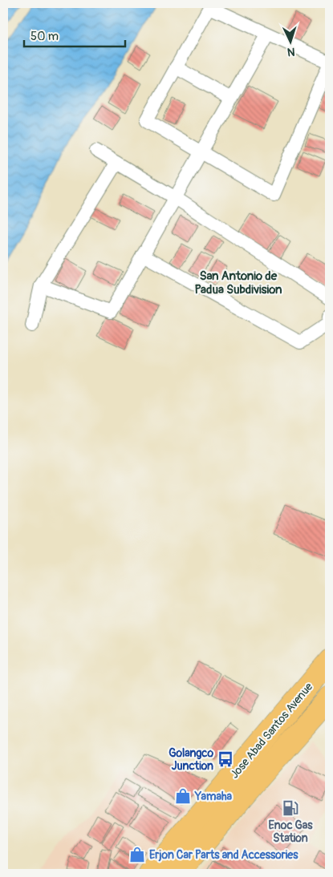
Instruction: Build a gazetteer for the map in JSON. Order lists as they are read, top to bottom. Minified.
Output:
{"streets":{"highway":["Jose Abad Santos Avenue"]},"districts":["San Antonio de Padua Subdivision"],"places":{"bus stop":["Golangco Junction"],"shop":["Yamaha","Erjon Car Parts and Accessories"],"fuel station":["Enoc Gas Station"]},"scale_bar":"50 m","north":"bottom"}
